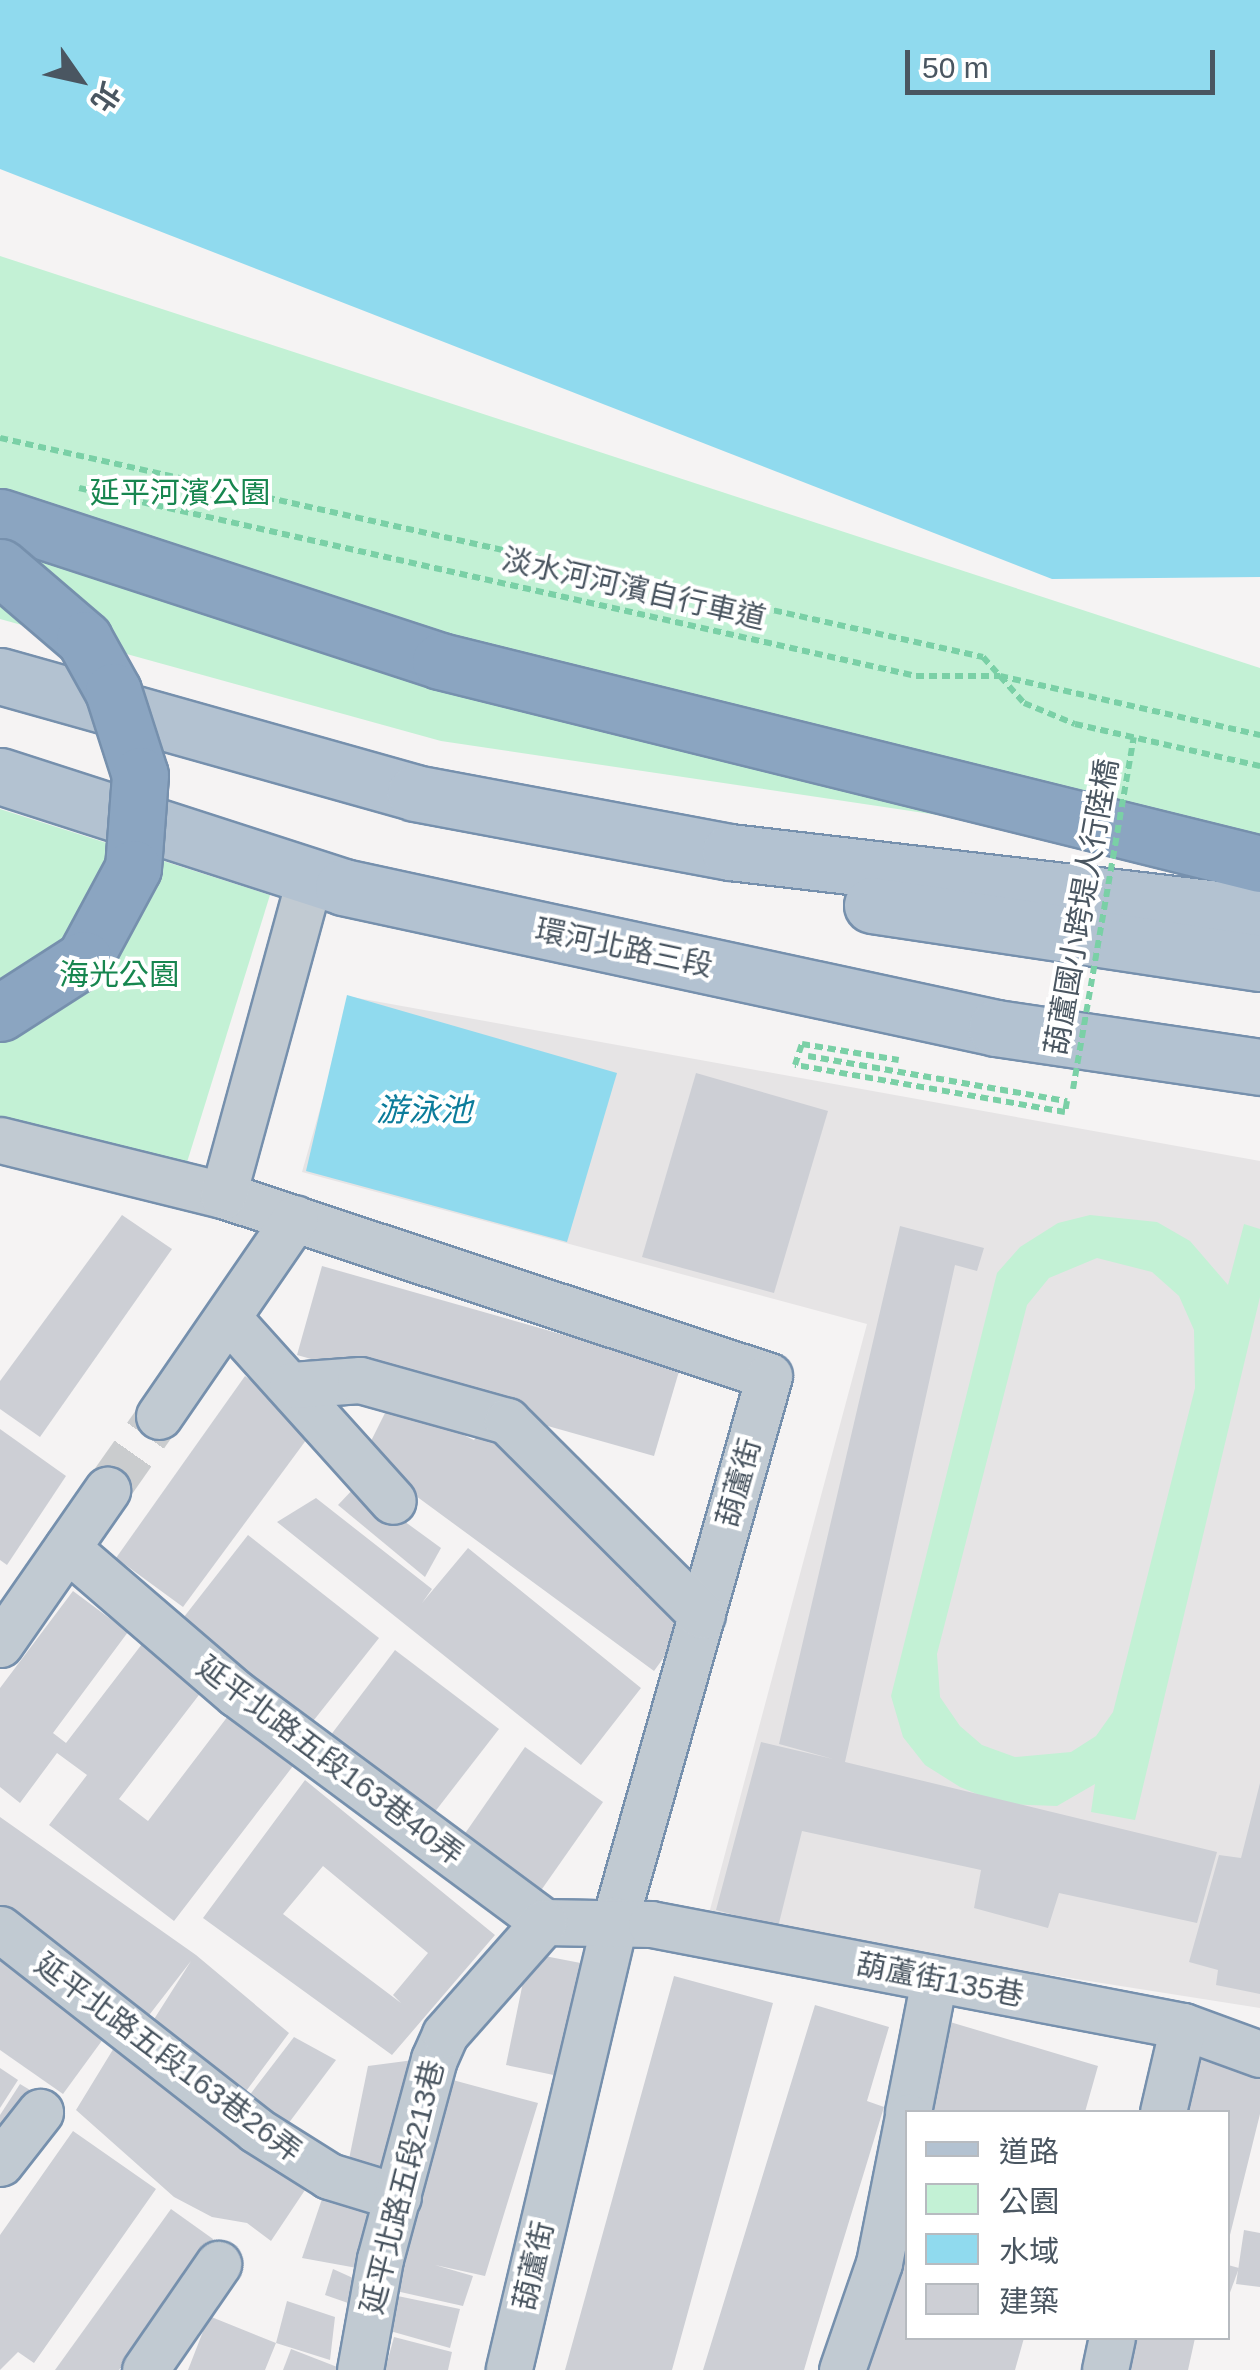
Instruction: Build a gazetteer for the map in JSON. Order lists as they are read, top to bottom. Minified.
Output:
{"streets":{"main road":["環河北路三段"],"street":["葫蘆街","延平北路五段163巷40弄","葫蘆街135巷","延平北路五段163巷26弄","延平北路五段213巷"],"path":["淡水河河濱自行車道","葫蘆國小跨堤人行陸橋"]},"crossings":[["葫蘆街","葫蘆街135巷"],["延平北路五段163巷40弄","延平北路五段213巷"],["延平北路五段163巷26弄","延平北路五段213巷"]],"water":["游泳池"],"parks":["延平河濱公園","海光公園"],"legend":["道路","公園","水域","建築"],"scale_bar":"50 m","north":"bottom right"}
